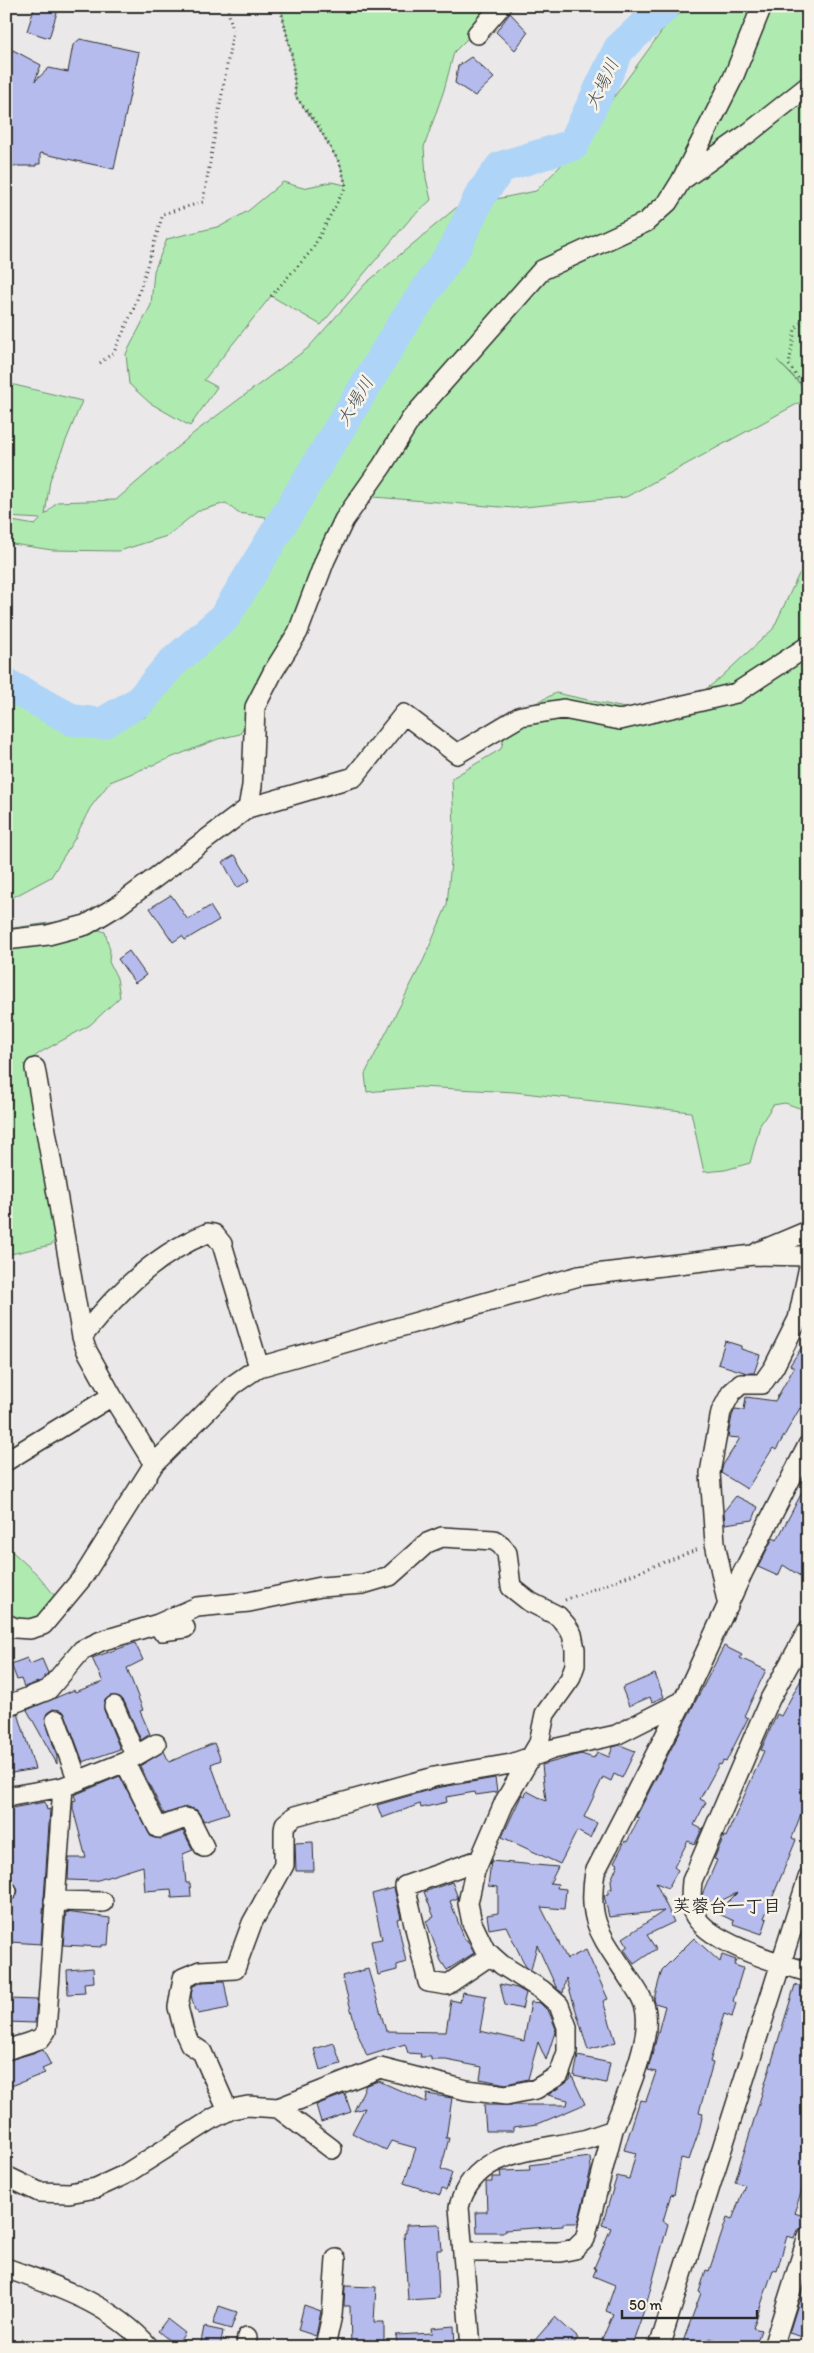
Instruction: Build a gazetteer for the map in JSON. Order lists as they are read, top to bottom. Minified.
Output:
{"districts":["芙蓉台一丁目"],"water":["大場川"],"scale_bar":"50 m"}
